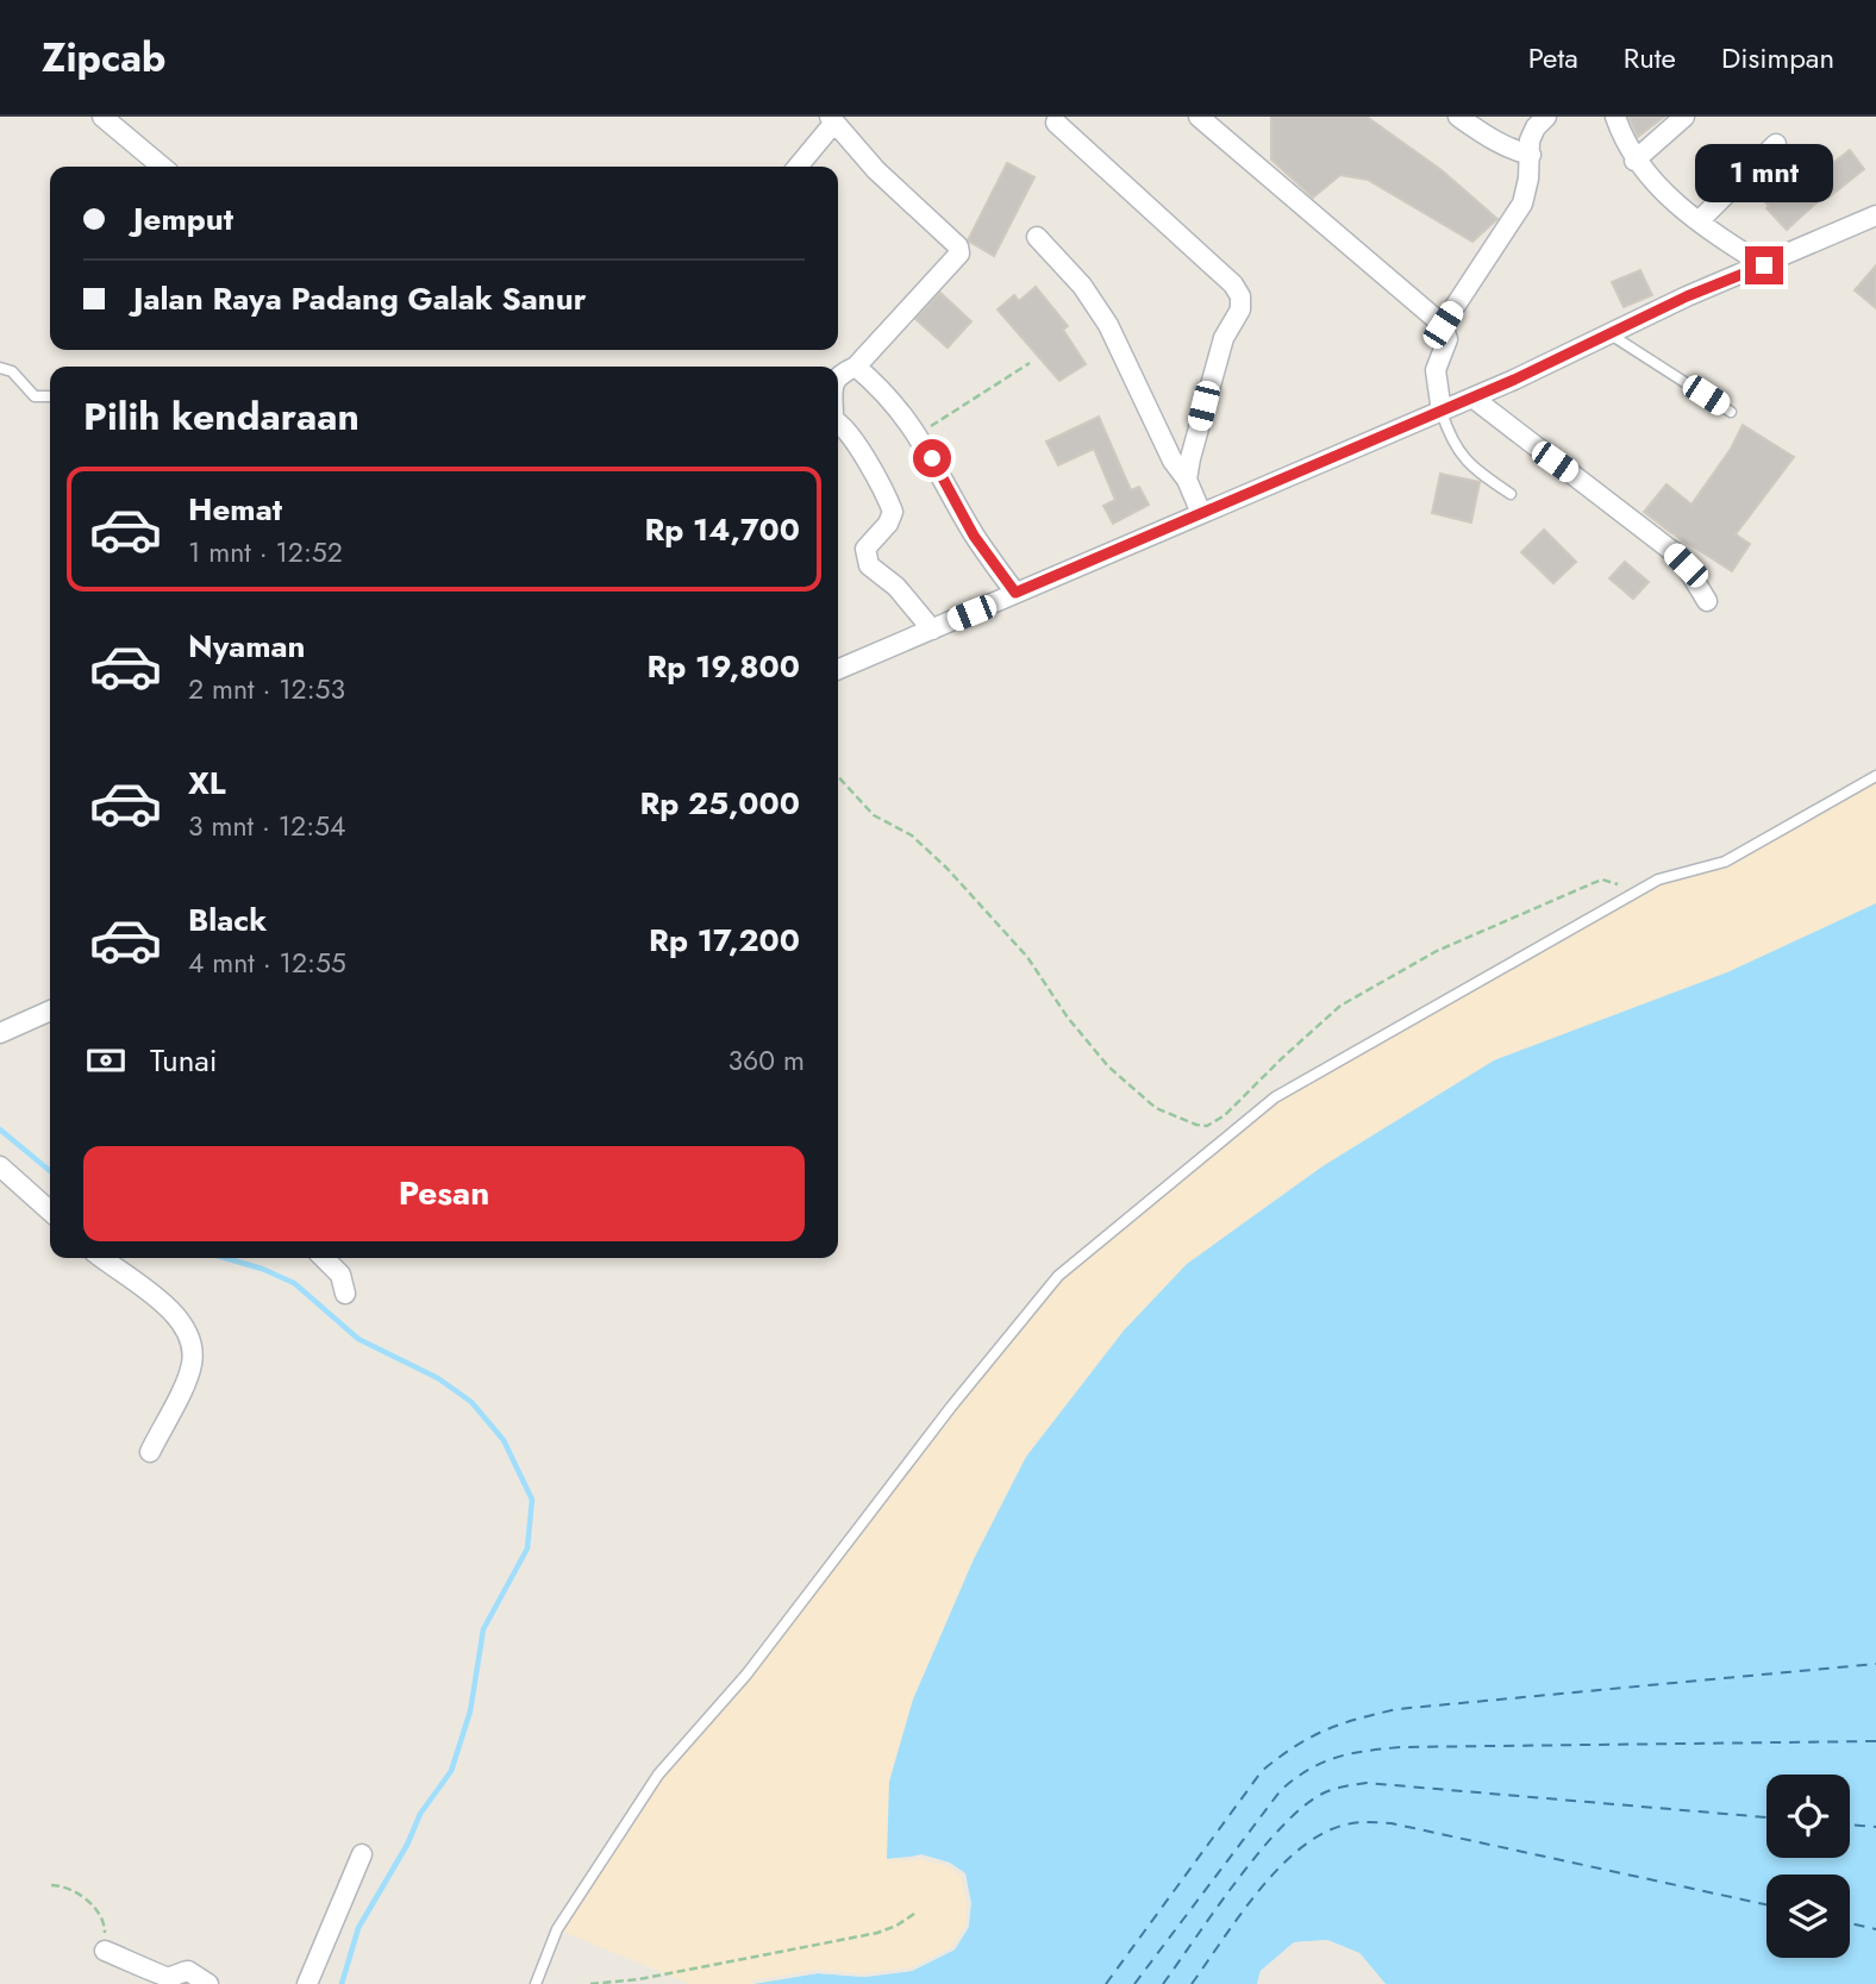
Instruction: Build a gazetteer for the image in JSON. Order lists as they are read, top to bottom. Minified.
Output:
{"page":{"header":"Zipcab","nav":["Peta","Rute","Disimpan"],"bubble":"1 mnt","banner":["Jemput","Jalan Raya Padang Galak Sanur"],"heading":"Pilih kendaraan","list":[{"name":"Hemat","note":"1 mnt · 12:52","value":"Rp 14,700"},{"name":"Nyaman","note":"2 mnt · 12:53","value":"Rp 19,800"},{"name":"XL","note":"3 mnt · 12:54","value":"Rp 25,000"},{"name":"Black","note":"4 mnt · 12:55","value":"Rp 17,200"}],"pay":["Tunai","360 m"],"buttons":"Pesan"}}
